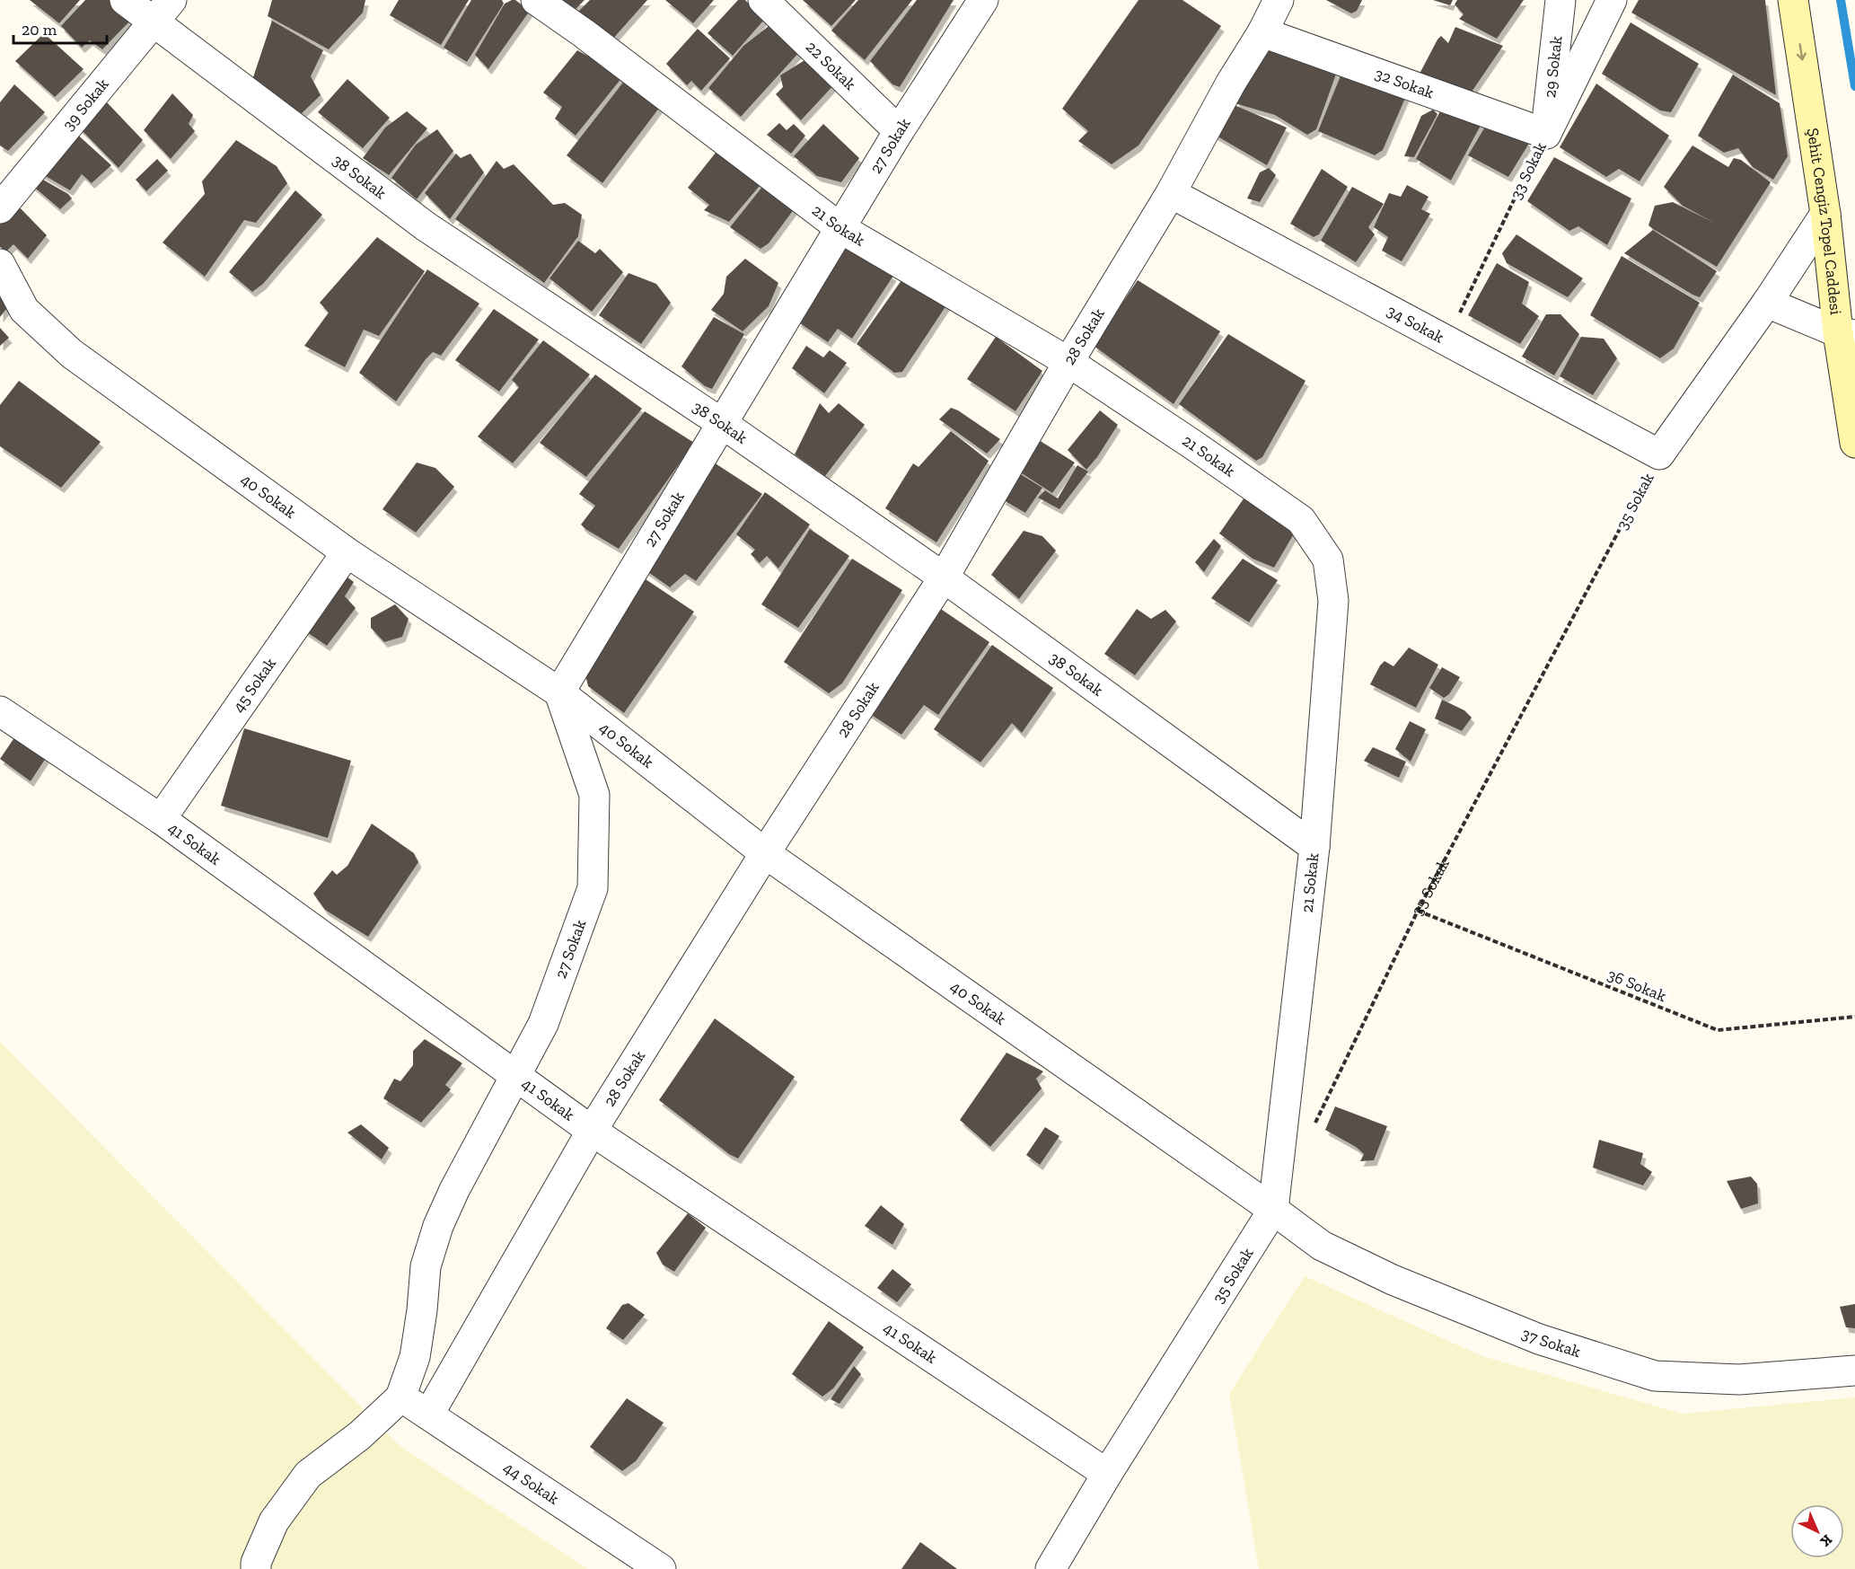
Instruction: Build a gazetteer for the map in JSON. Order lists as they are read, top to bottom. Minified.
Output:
{"streets":{"main road":["Şehit Cengiz Topel Caddesi"],"street":["22 Sokak","29 Sokak","32 Sokak","39 Sokak","27 Sokak","33 Sokak","38 Sokak","21 Sokak","34 Sokak","28 Sokak","40 Sokak","35 Sokak","45 Sokak","41 Sokak","37 Sokak","44 Sokak"],"path":["36 Sokak"]},"crossings":[["22 Sokak","27 Sokak"],["29 Sokak","32 Sokak"],["29 Sokak","33 Sokak"],["32 Sokak","33 Sokak"],["32 Sokak","28 Sokak"],["39 Sokak","38 Sokak"],["27 Sokak","38 Sokak"],["27 Sokak","21 Sokak"],["27 Sokak","40 Sokak"],["27 Sokak","41 Sokak"],["27 Sokak","44 Sokak"],["33 Sokak","34 Sokak"],["38 Sokak","21 Sokak"],["38 Sokak","28 Sokak"],["Şehit Cengiz Topel Caddesi","35 Sokak"],["21 Sokak","28 Sokak"],["21 Sokak","40 Sokak"],["21 Sokak","35 Sokak"],["21 Sokak","37 Sokak"],["34 Sokak","28 Sokak"],["34 Sokak","35 Sokak"],["28 Sokak","40 Sokak"],["28 Sokak","41 Sokak"],["28 Sokak","44 Sokak"],["40 Sokak","35 Sokak"],["40 Sokak","45 Sokak"],["40 Sokak","37 Sokak"],["35 Sokak","41 Sokak"],["35 Sokak","36 Sokak"],["35 Sokak","37 Sokak"],["45 Sokak","41 Sokak"]],"one_way":["Şehit Cengiz Topel Caddesi"],"scale_bar":"20 m","north":"bottom right"}
